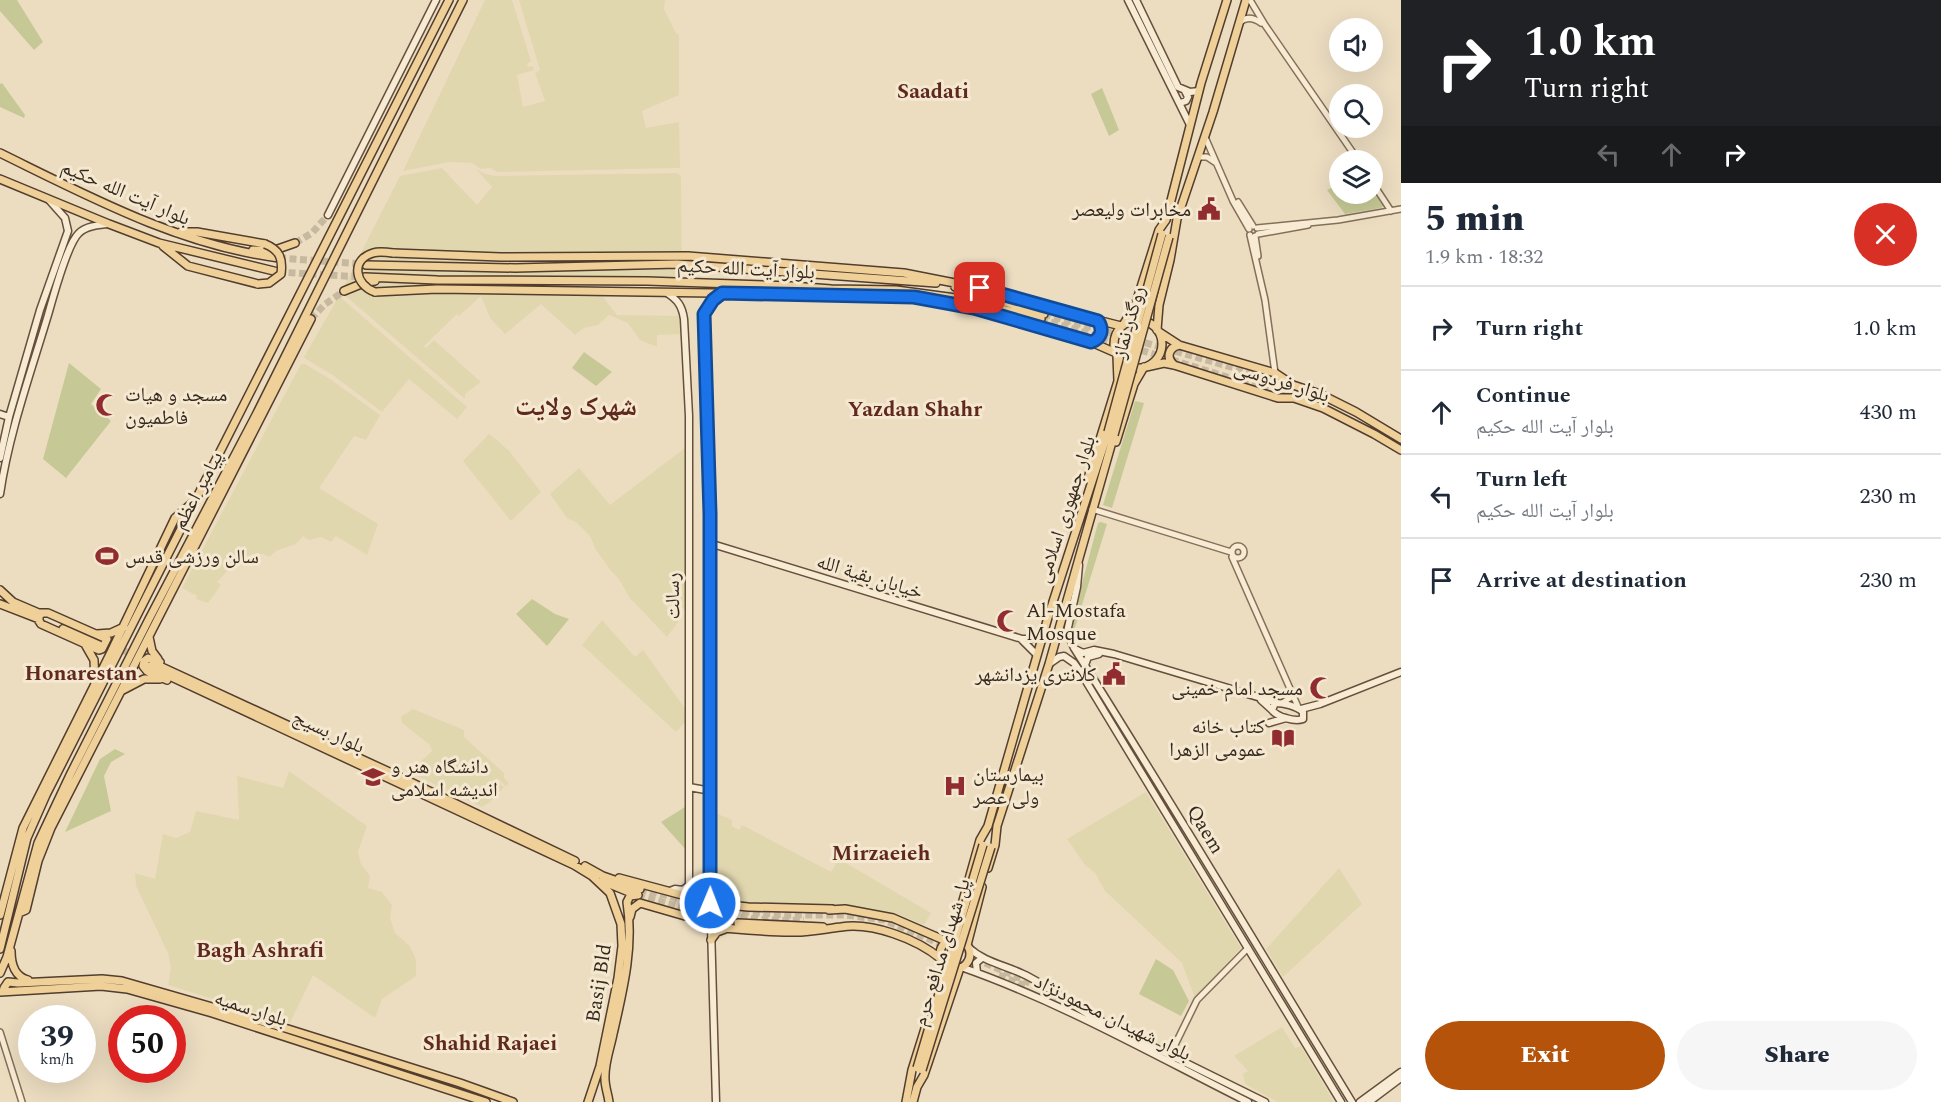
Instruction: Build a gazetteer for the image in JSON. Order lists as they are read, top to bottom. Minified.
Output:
{"streets":{"main road":["بلوار آیت الله حکیم","روگذر نماز","بلوار فردوسی","پیامبر اعظم","بلوار جمهوری اسلامی","خیابان بقیة الله","رسالت","بلوار بسیج","Qaem","پل شهدای مدافع حرم","Basij Bld","بلوار سمیه","بلوار شهیدان محمودنژاد"]},"crossings":[["روگذر نماز","بلوار جمهوری اسلامی"],["بلوار جمهوری اسلامی","خیابان بقیة الله"],["بلوار جمهوری اسلامی","Qaem"],["بلوار جمهوری اسلامی","پل شهدای مدافع حرم"],["بلوار جمهوری اسلامی","بلوار شهیدان محمودنژاد"],["خیابان بقیة الله","رسالت"],["بلوار بسیج","Basij Bld"]],"districts":["Saadati","شهرک ولایت","Yazdan Shahr","Honarestan","Mirzaeieh","Bagh Ashrafi","Shahid Rajaei"],"places":{"public building":["مخابرات ولیعصر","کلانتری یزدانشهر"],"mosque":["مسجد و هیات فاطمیون","Al-Mostafa Mosque","مسجد امام خمینی"],"sports":["سالن ورزشی قدس"],"library":["کتاب خانه عمومی الزهرا"],"school or university":["دانشگاه هنر و اندیشه اسلامی"],"hospital":["بیمارستان ولی عصر"]},"page":{"turn":["1.0 km","Turn right"],"heading":["5 min","1.9 km · 18:32"],"list":[{"name":"Turn right","value":"1.0 km"},{"name":"Continue","note":"بلوار آیت الله حکیم","value":"430 m"},{"name":"Turn left","note":"بلوار آیت الله حکیم","value":"230 m"},{"name":"Arrive at destination","value":"230 m"}],"speed":"39 km/h","limit":"50","buttons":["Exit","Share"]}}
